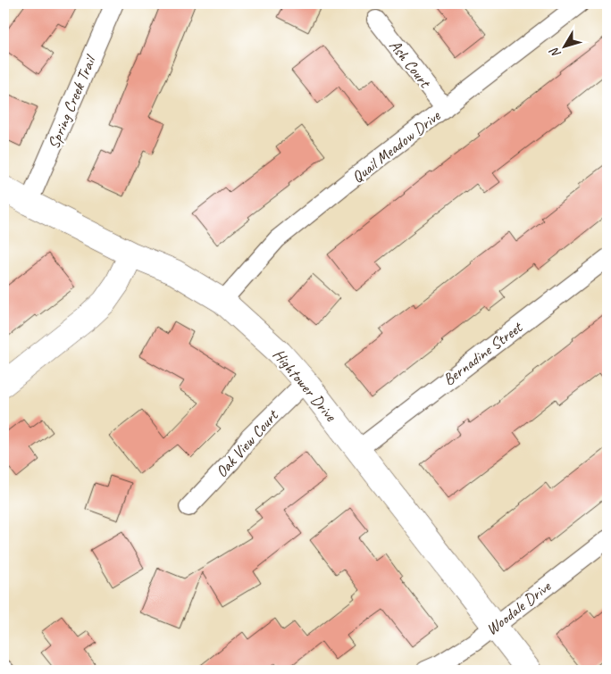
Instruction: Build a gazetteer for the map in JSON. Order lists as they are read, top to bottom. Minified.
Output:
{"streets":{"main road":["Hightower Drive"],"street":["Ash Court","Spring Creek Trail","Quail Meadow Drive","Bernadine Street","Oak View Court","Woodale Drive"]},"crossings":[["Ash Court","Quail Meadow Drive"],["Spring Creek Trail","Hightower Drive"],["Quail Meadow Drive","Hightower Drive"],["Bernadine Street","Hightower Drive"],["Hightower Drive","Oak View Court"],["Hightower Drive","Woodale Drive"]],"north":"bottom left"}
